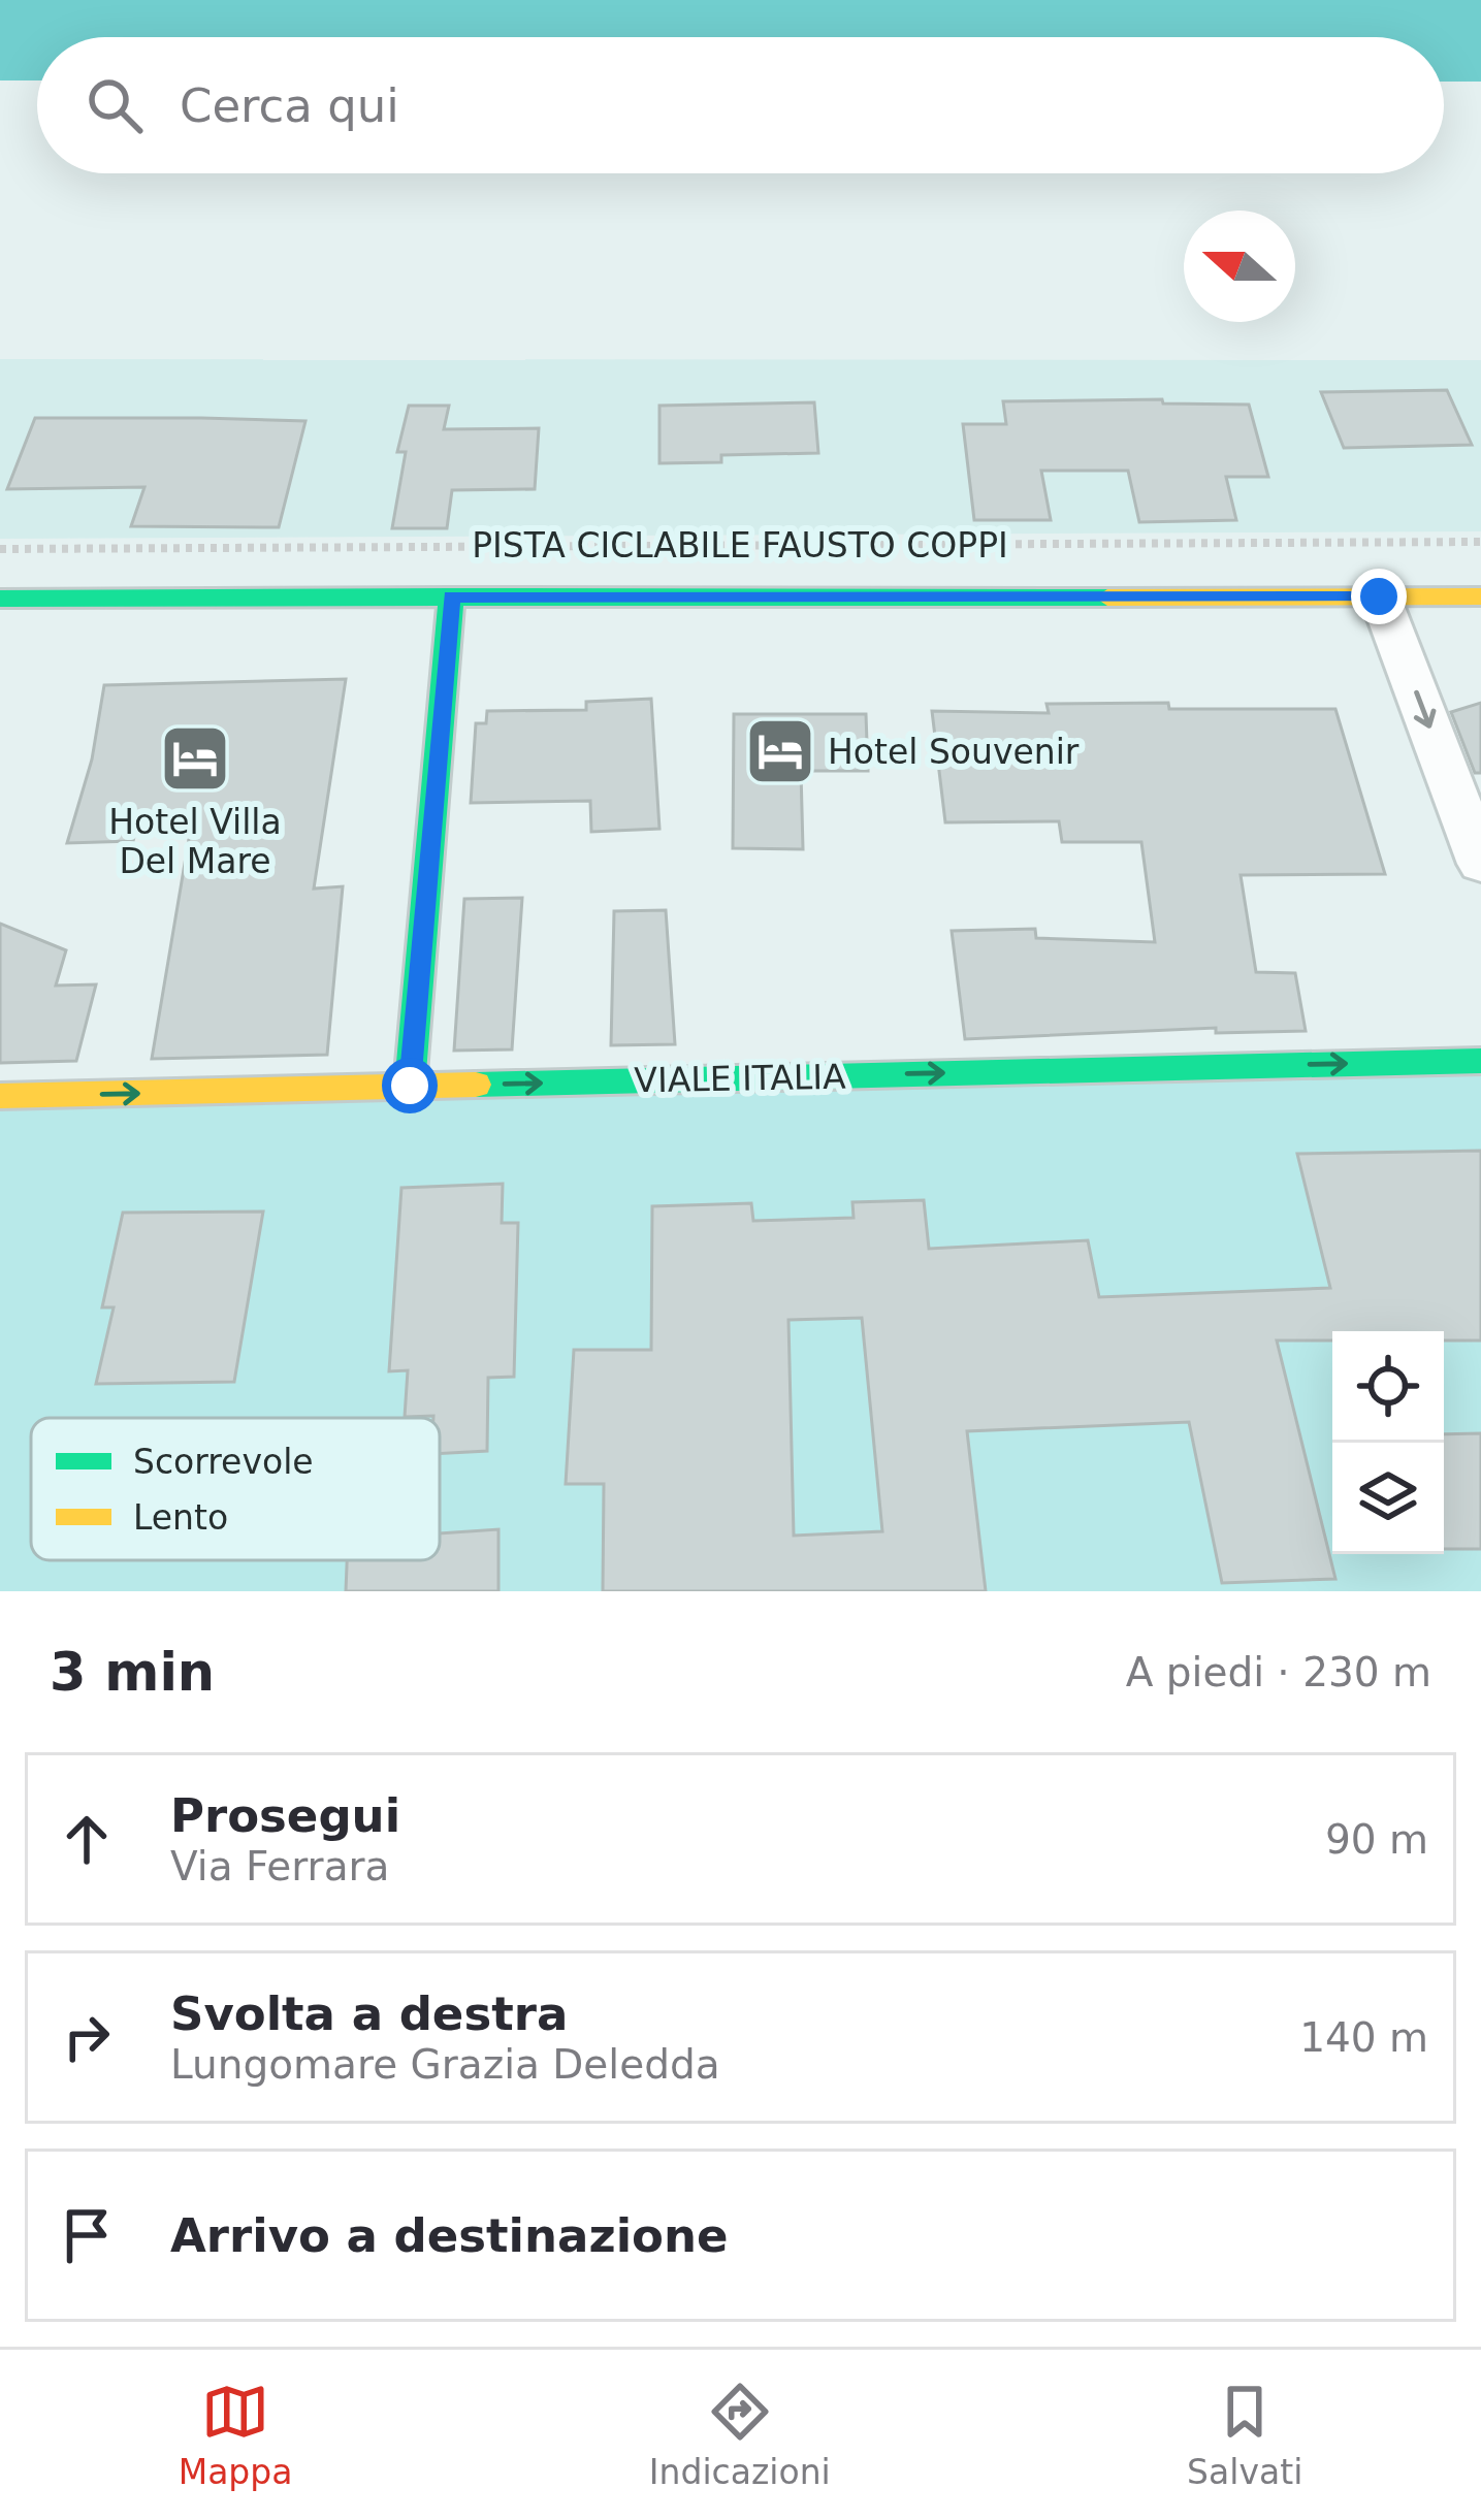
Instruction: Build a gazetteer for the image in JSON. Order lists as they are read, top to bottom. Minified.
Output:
{"streets":{"street":["VIALE ITALIA"],"path":["PISTA CICLABILE FAUSTO COPPI"]},"one_way":["VIALE ITALIA"],"places":{"hotel":["Hotel Souvenir","Hotel Villa Del Mare"]},"legend":["Scorrevole","Lento"],"north":"left","page":{"search":"Cerca qui","heading":["3 min","A piedi · 230 m"],"list":[["Prosegui","Via Ferrara","90 m"],["Svolta a destra","Lungomare Grazia Deledda","140 m"],"Arrivo a destinazione"],"nav":["Mappa","Indicazioni","Salvati"]}}
